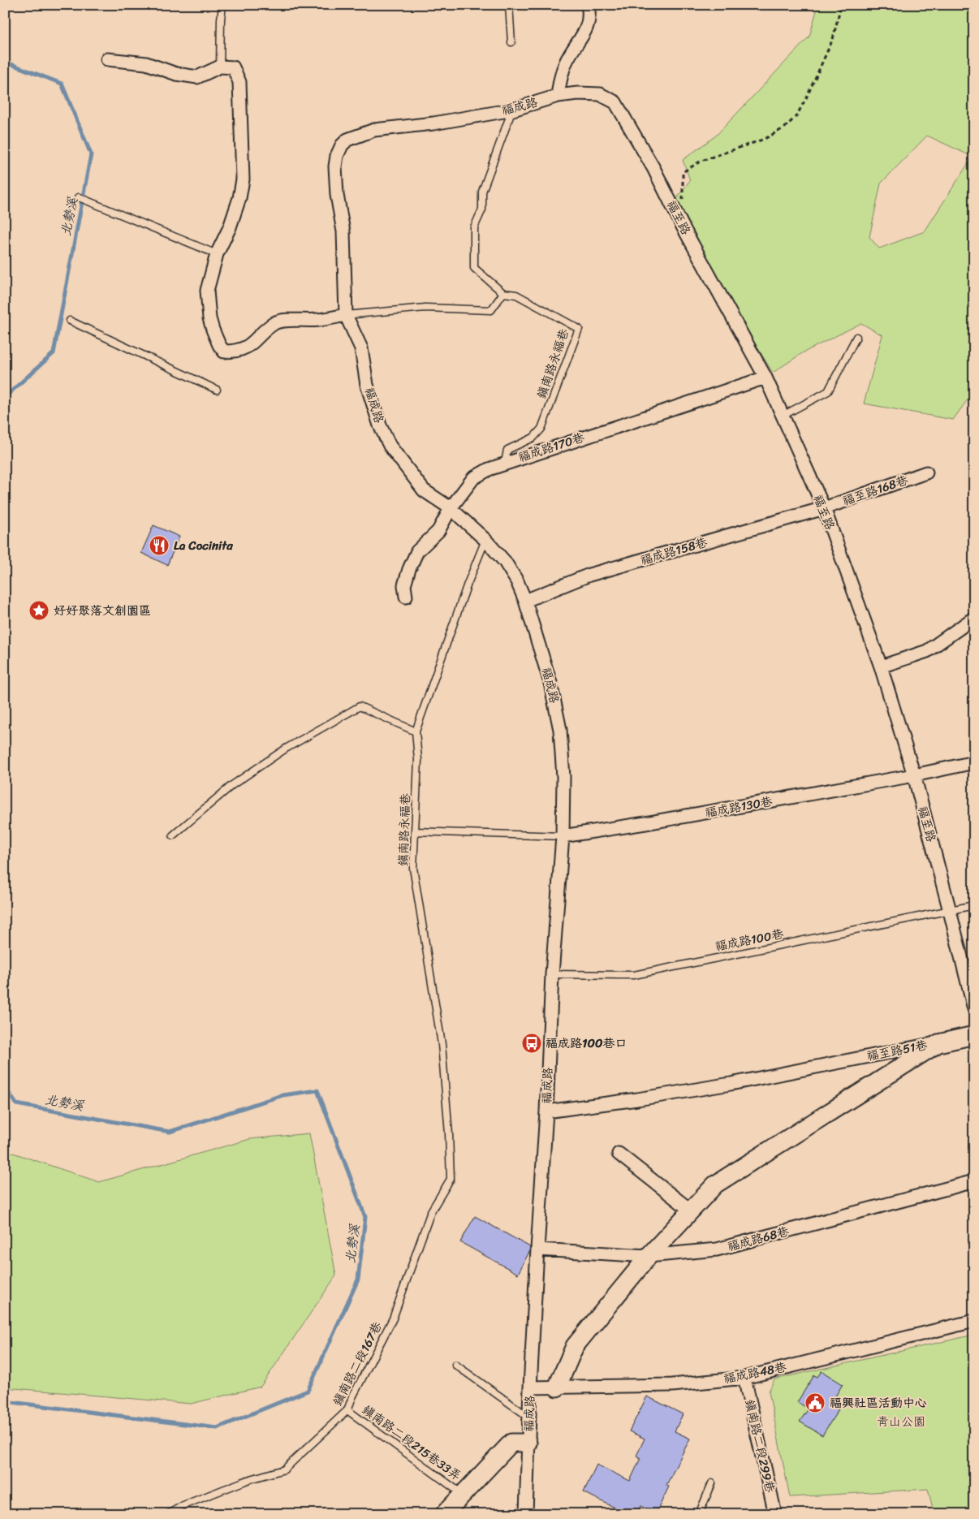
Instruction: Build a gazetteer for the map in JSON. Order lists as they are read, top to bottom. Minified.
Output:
{"streets":{"street":["福成路","福至路","福成路170巷","福至路168巷","福成路158巷","福成路130巷","福至路51巷","福成路68巷","福成路48巷","鎮南路二段299巷"],"lane":["鎮南路永福巷","福成路100巷","鎮南路二段167巷","鎮南路二段215巷33弄"]},"crossings":[["福成路","福至路"],["福成路","鎮南路永福巷"],["福成路","福成路170巷"],["福成路","福成路158巷"],["福成路","福成路130巷"],["福成路","福成路100巷"],["福成路","福至路51巷"],["福成路","福成路68巷"],["福成路","福成路48巷"],["福至路","福成路170巷"],["福至路","福至路168巷"],["福至路","福成路158巷"],["福至路","福成路130巷"],["福至路","福成路100巷"],["鎮南路永福巷","福成路170巷"],["鎮南路永福巷","鎮南路二段167巷"],["福至路168巷","福成路158巷"],["福至路51巷","福成路68巷"],["福至路51巷","福成路48巷"],["鎮南路二段167巷","鎮南路二段215巷33弄"],["福成路48巷","鎮南路二段299巷"]],"water":["北勢溪"],"parks":["青山公園"],"places":{"restaurant":["La Cocinita"],"place":["好好聚落文創園區"],"bus stop":["福成路100巷口"],"public building":["福興社區活動中心"]}}
